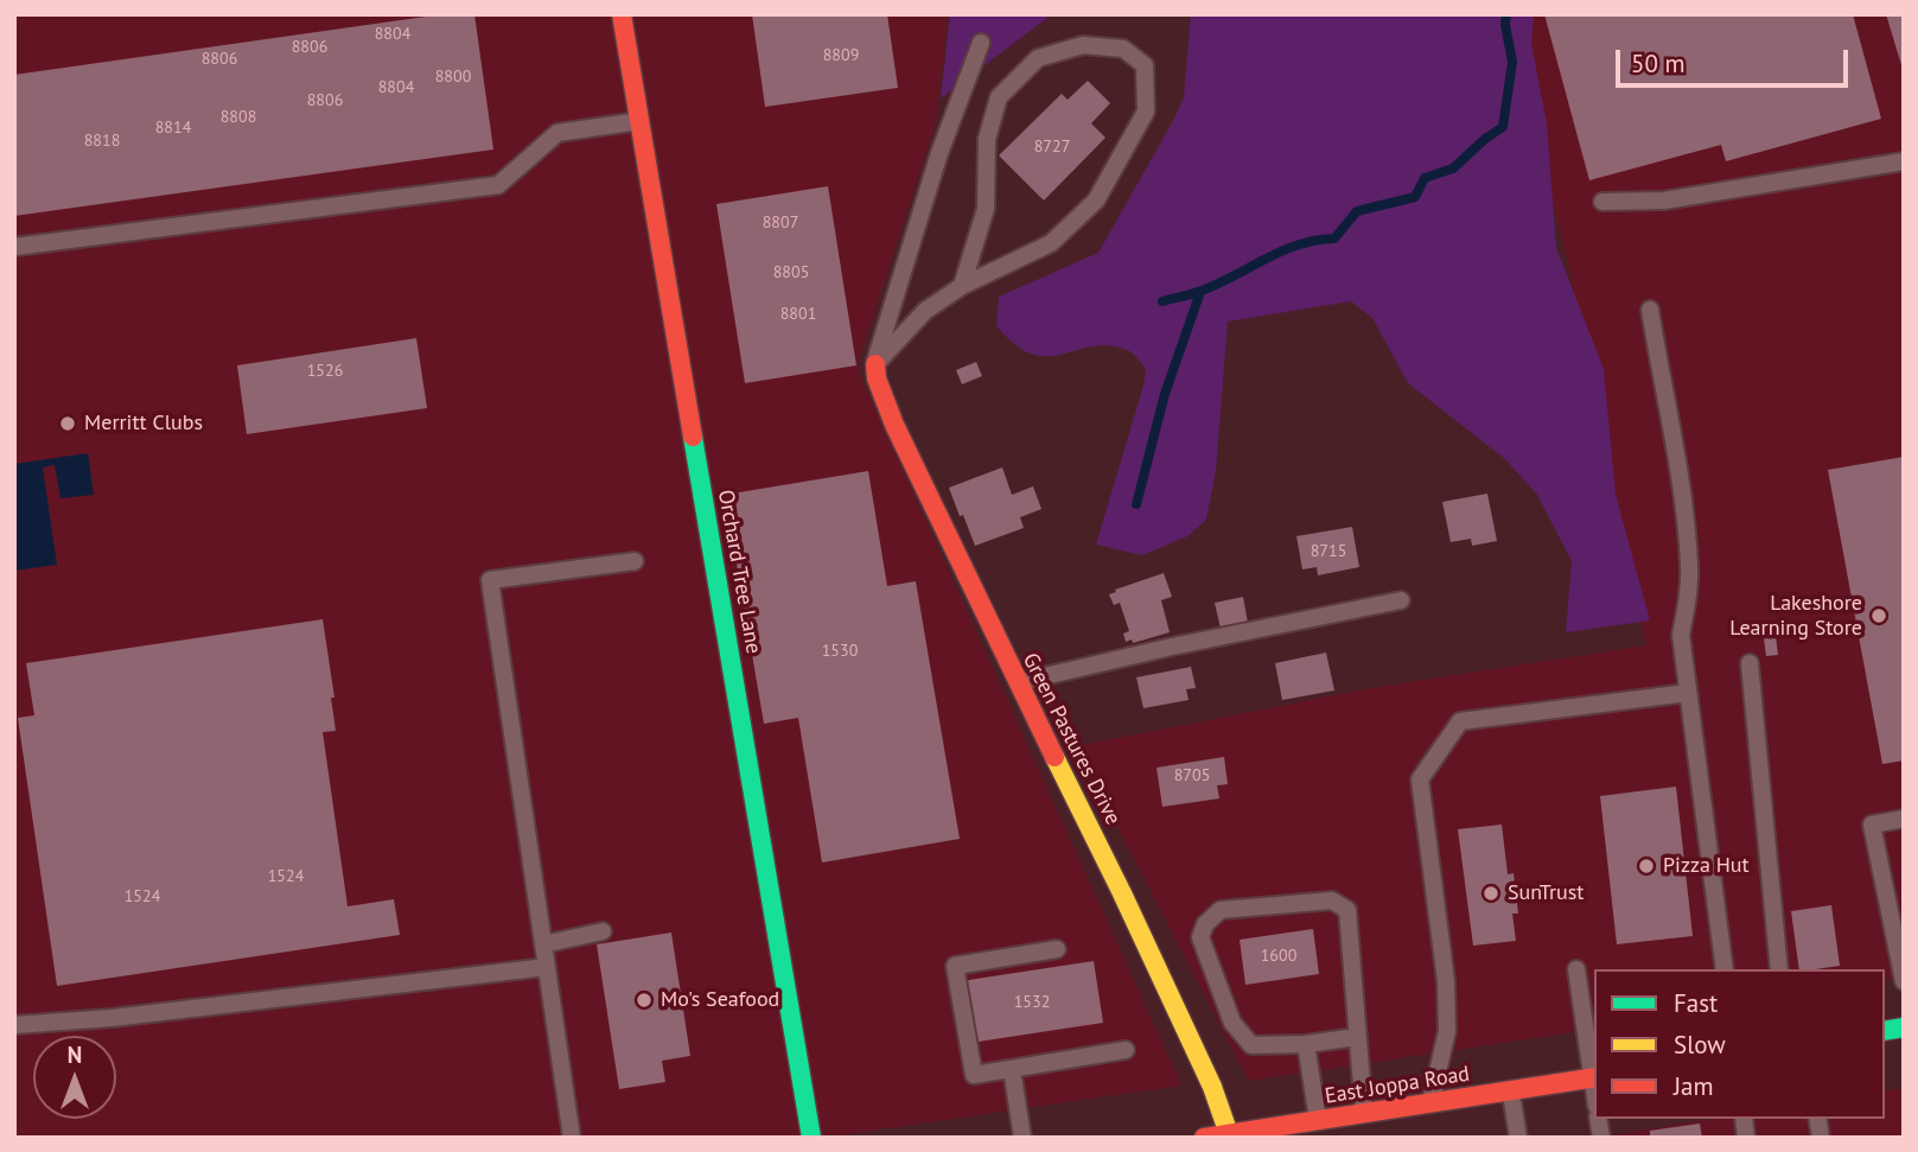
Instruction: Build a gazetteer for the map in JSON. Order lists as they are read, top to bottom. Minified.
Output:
{"streets":{"street":["Orchard Tree Lane","Green Pastures Drive","East Joppa Road"]},"crossings":[["Green Pastures Drive","East Joppa Road"]],"places":["Merritt Clubs","Lakeshore Learning Store","Pizza Hut","SunTrust","Mo's Seafood"],"house_numbers":["8804","8806","8809","8806","8800","8804","8806","8808","8814","8818","8727","8807","8805","8801","1526","8715","1530","8705","1524","1524","1600","1532"],"legend":["Fast","Slow","Jam"],"scale_bar":"50 m","north":"top"}
